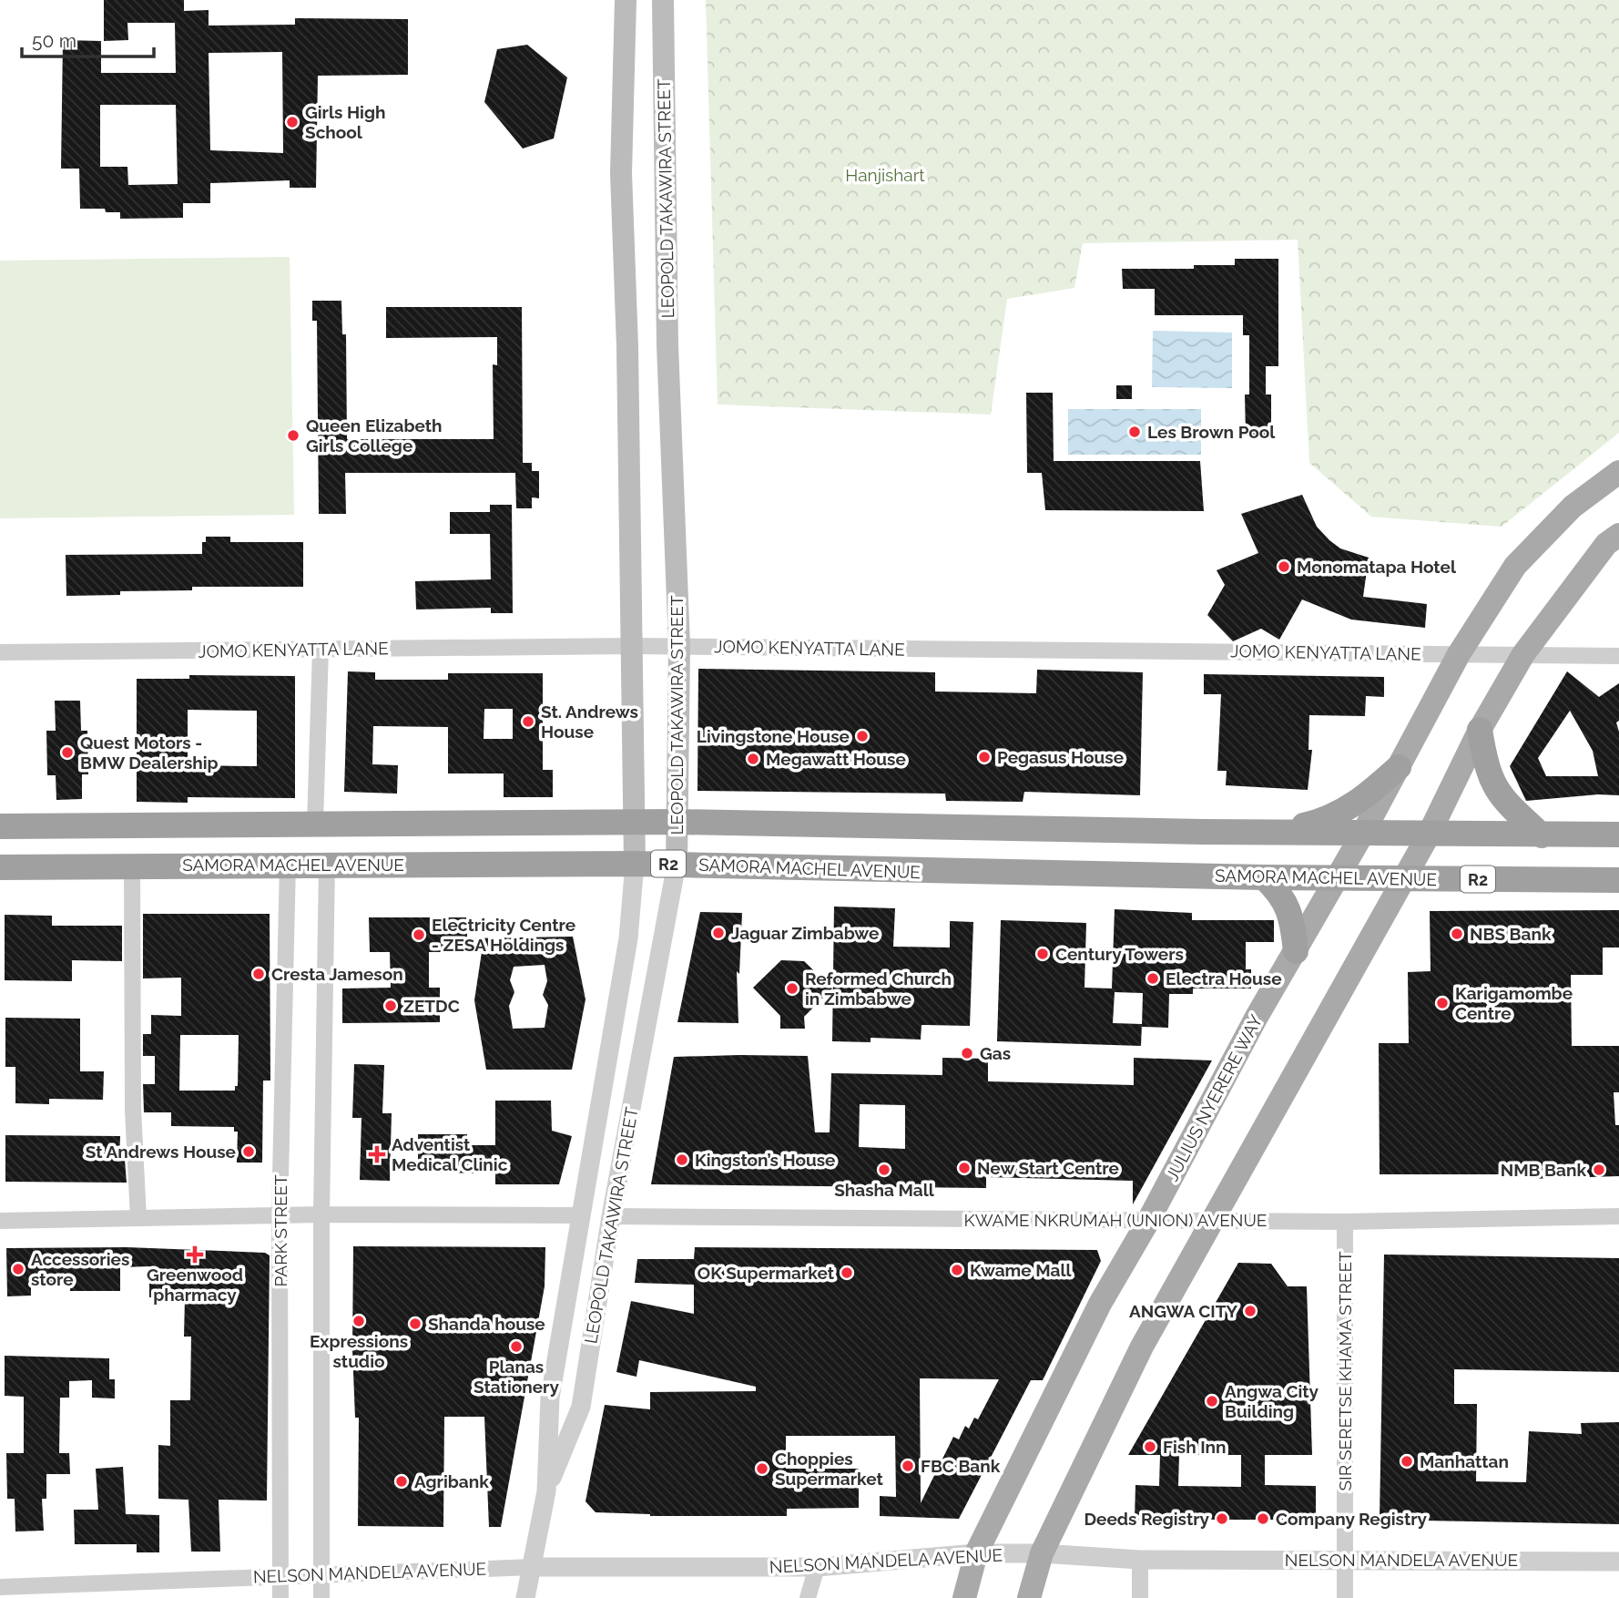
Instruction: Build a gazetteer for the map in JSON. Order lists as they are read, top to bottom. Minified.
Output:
{"streets":{"highway":["R2","SAMORA MACHEL AVENUE"],"main road":["LEOPOLD TAKAWIRA STREET","JULIUS NYERERE WAY"],"street":["JOMO KENYATTA LANE","KWAME NKRUMAH (UNION) AVENUE","PARK STREET","SIR SERETSE KHAMA STREET","NELSON MANDELA AVENUE"]},"crossings":[["LEOPOLD TAKAWIRA STREET","JOMO KENYATTA LANE"],["LEOPOLD TAKAWIRA STREET","SAMORA MACHEL AVENUE"],["LEOPOLD TAKAWIRA STREET","KWAME NKRUMAH (UNION) AVENUE"],["LEOPOLD TAKAWIRA STREET","NELSON MANDELA AVENUE"],["JOMO KENYATTA LANE","JULIUS NYERERE WAY"],["SAMORA MACHEL AVENUE","JULIUS NYERERE WAY"],["SAMORA MACHEL AVENUE","PARK STREET"],["JULIUS NYERERE WAY","KWAME NKRUMAH (UNION) AVENUE"],["JULIUS NYERERE WAY","NELSON MANDELA AVENUE"],["KWAME NKRUMAH (UNION) AVENUE","SIR SERETSE KHAMA STREET"],["PARK STREET","NELSON MANDELA AVENUE"],["SIR SERETSE KHAMA STREET","NELSON MANDELA AVENUE"]],"parks":["Hanjishart"],"places":{"other":["Girls High School","Les Brown Pool","Queen Elizabeth Girls College","Monomatapa Hotel","St. Andrews House","Livingstone House","Quest Motors - BMW Dealership","Pegasus House","Megawatt House","Jaguar Zimbabwe","NBS Bank","Electricity Centre - ZESA Holdings","Century Towers","Cresta Jameson","Electra House","Reformed Church in Zimbabwe","Karigamombe Centre","ZETDC","Gas","St Andrews House","Kingston’s House","New Start Centre","Shasha Mall","NMB Bank","Accessories store","Kwame Mall","OK Supermarket","ANGWA CITY","Expressions studio","Shanda house","Planas Stationery","Angwa City Building","Fish Inn","Manhattan","FBC Bank","Choppies Supermarket","Agribank","Deeds Registry","Company Registry"],"health":["Adventist Medical Clinic","Greenwood pharmacy"]},"scale_bar":"50 m"}
